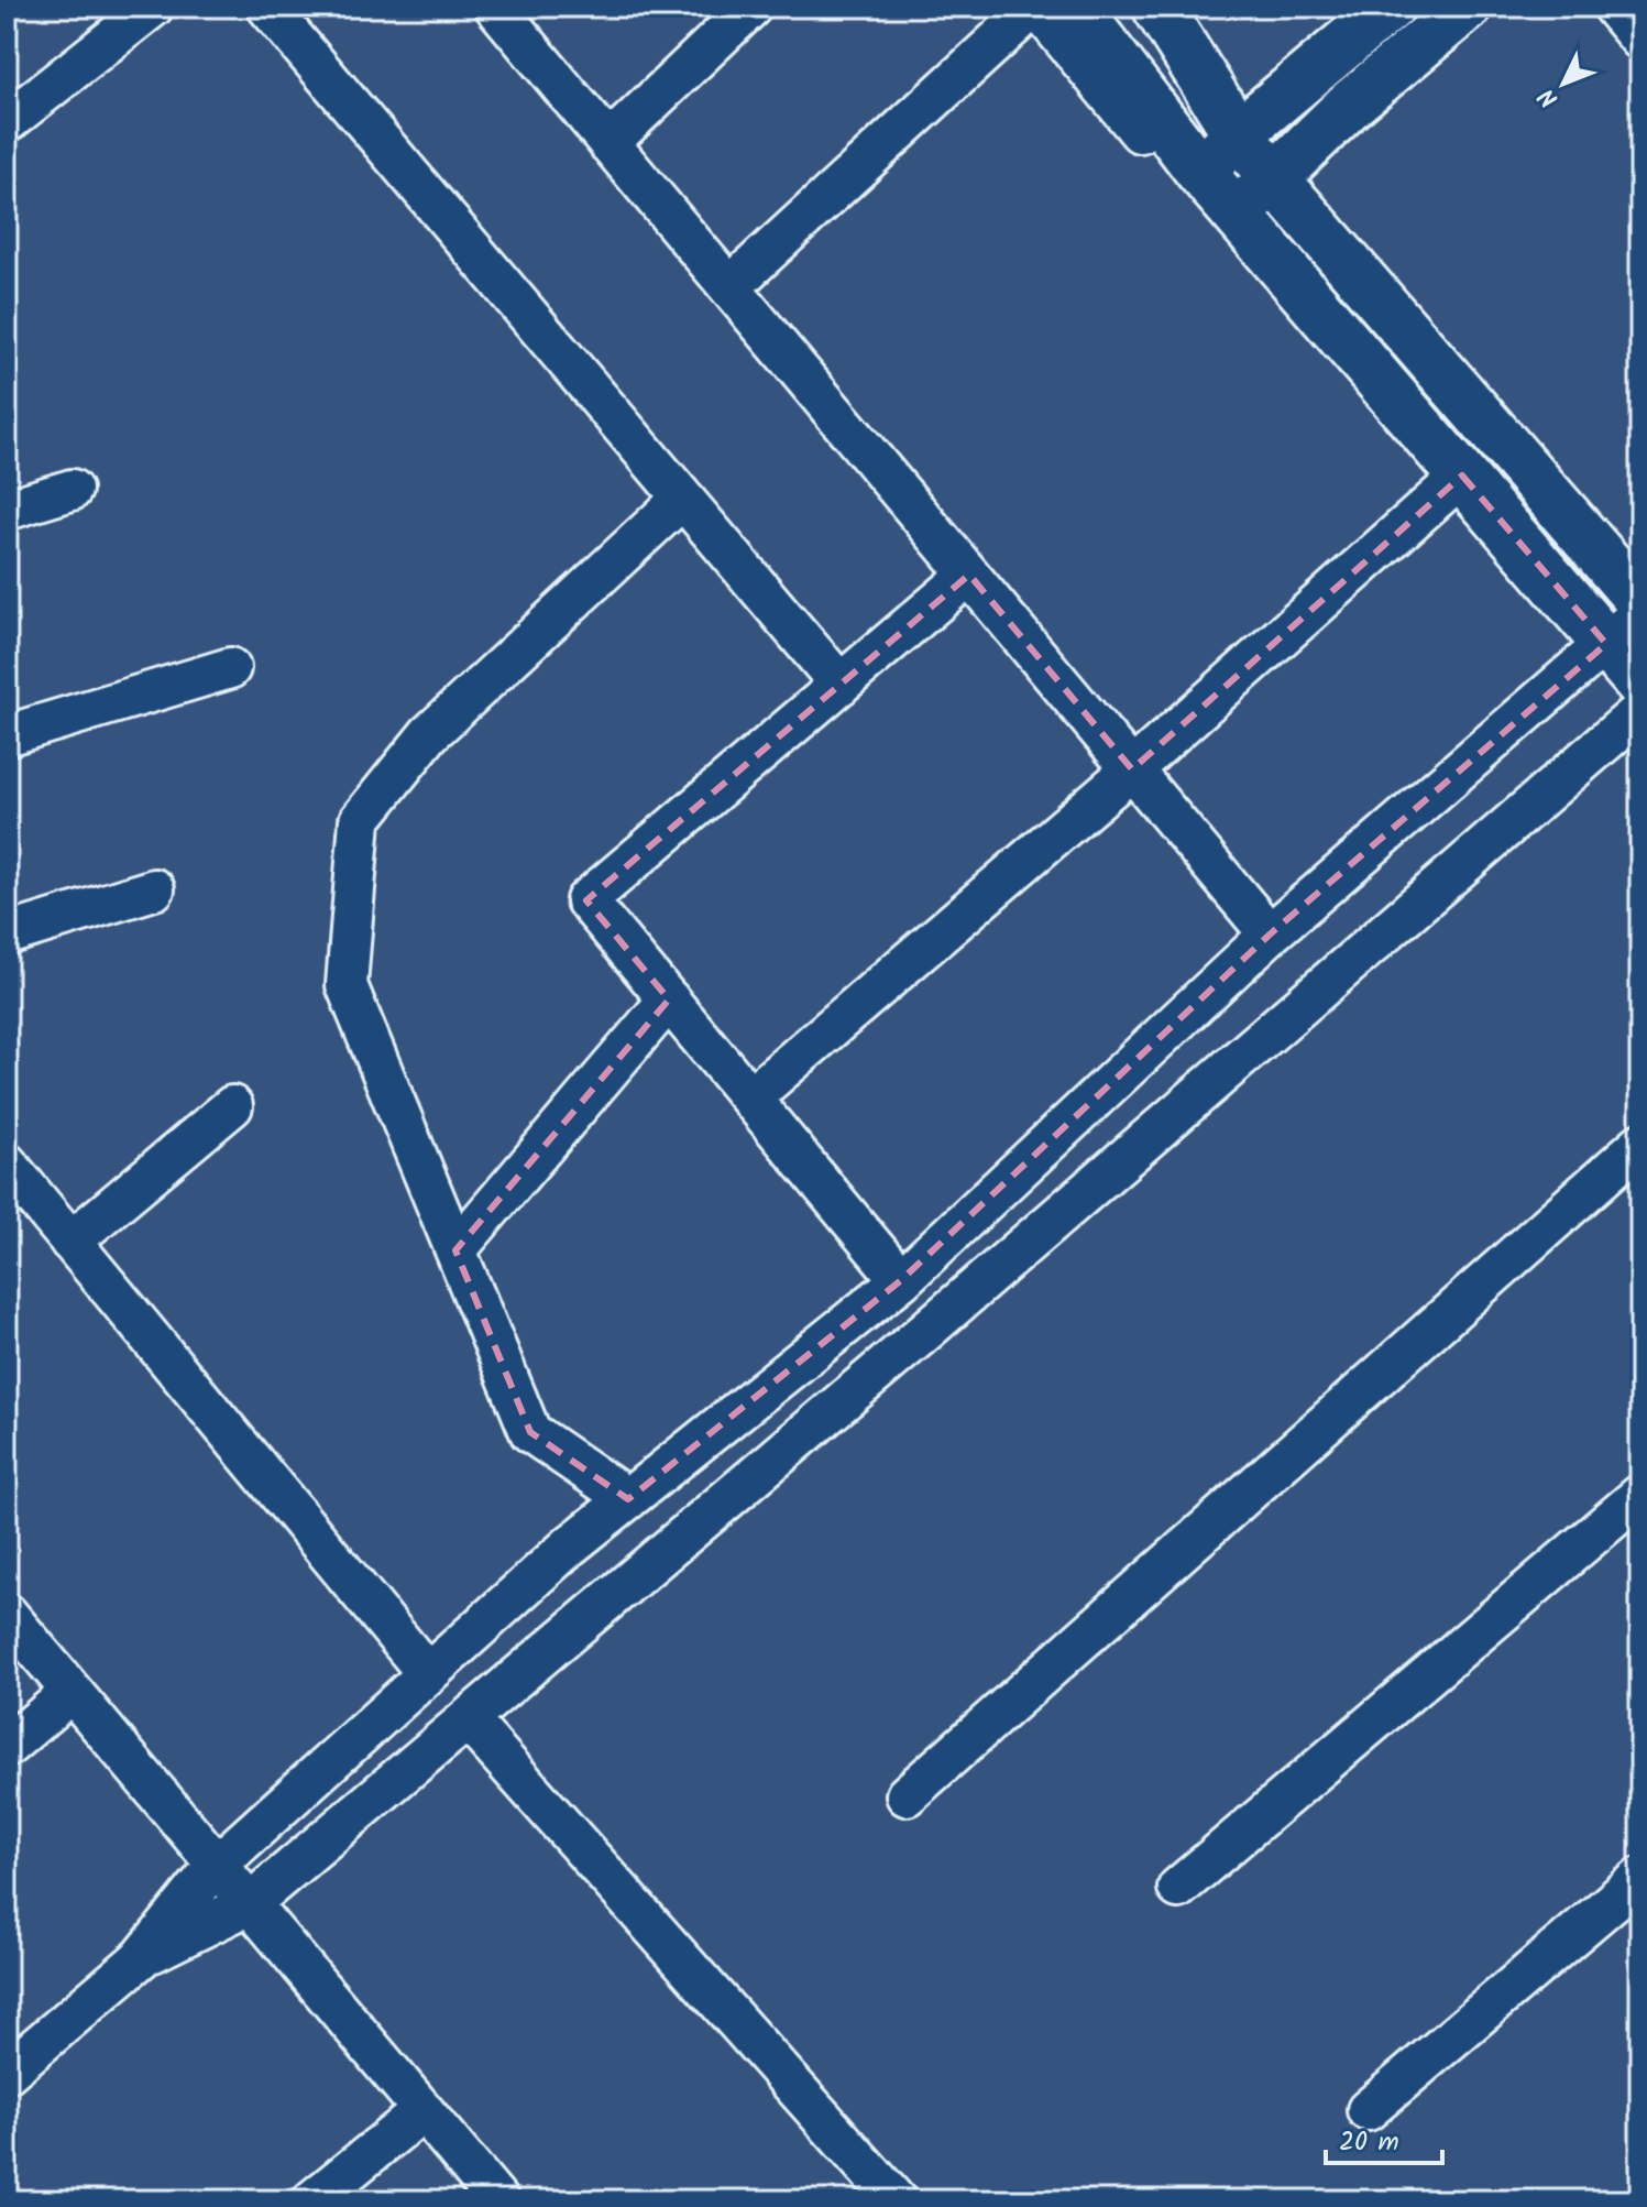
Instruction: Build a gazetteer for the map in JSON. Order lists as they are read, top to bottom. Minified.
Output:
{"scale_bar":"20 m","north":"bottom left"}
